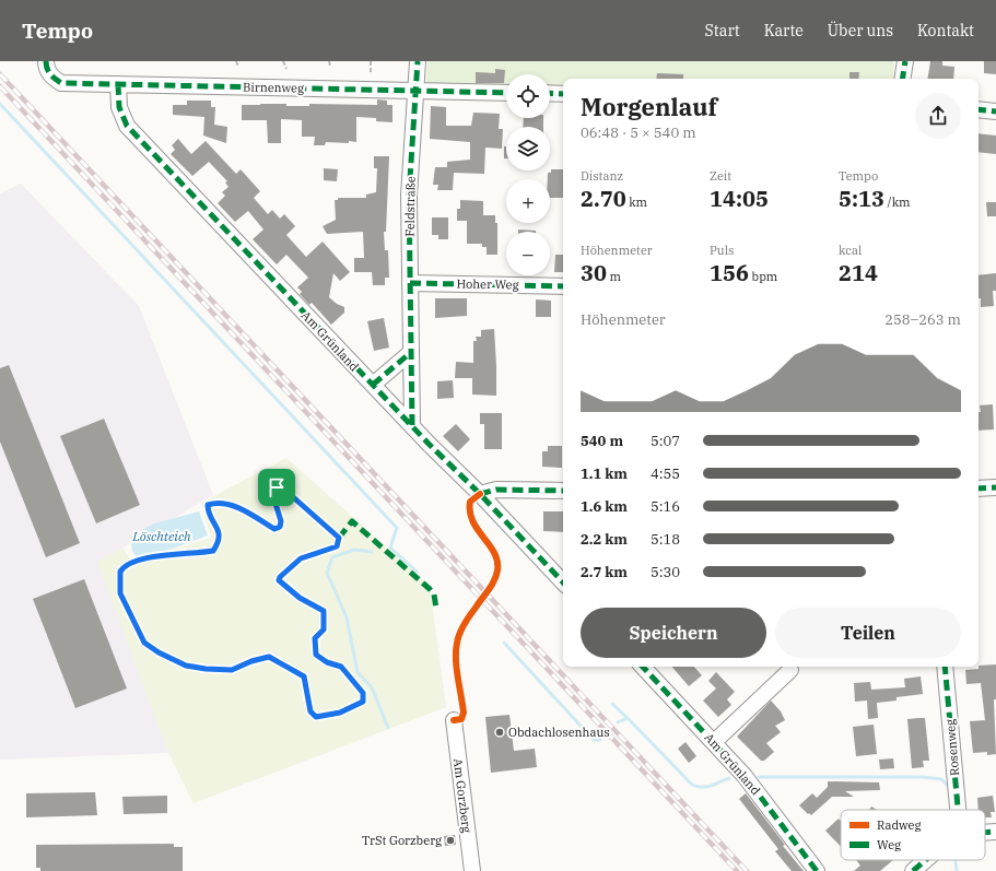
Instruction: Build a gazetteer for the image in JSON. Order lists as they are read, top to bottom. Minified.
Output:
{"streets":{"street":["Birnenweg","Feldstraße","Hoher Weg","Am Grünland","Rosenweg","Am Gorzberg"]},"crossings":[["Birnenweg","Feldstraße"],["Birnenweg","Am Grünland"],["Feldstraße","Hoher Weg"],["Feldstraße","Am Grünland"]],"water":["Löschteich"],"places":["Obdachlosenhaus","TrSt Gorzberg"],"legend":["Radweg","Weg"],"page":{"header":"Tempo","nav":["Start","Karte","Über uns","Kontakt"],"map_buttons":["+","−"],"heading":["Morgenlauf","06:48 · 5 × 540 m"],"stats":[["Distanz","2.70 km"],["Zeit","14:05"],["Tempo","5:13 /km"],["Höhenmeter","30 m"],["Puls","156 bpm"],["kcal","214"]],"chart":["Höhenmeter","258–263 m"],"list":[{"name":"540 m","note":"5:07"},{"name":"1.1 km","note":"4:55"},{"name":"1.6 km","note":"5:16"},{"name":"2.2 km","note":"5:18"},{"name":"2.7 km","note":"5:30"}],"buttons":["Speichern","Teilen"]}}
